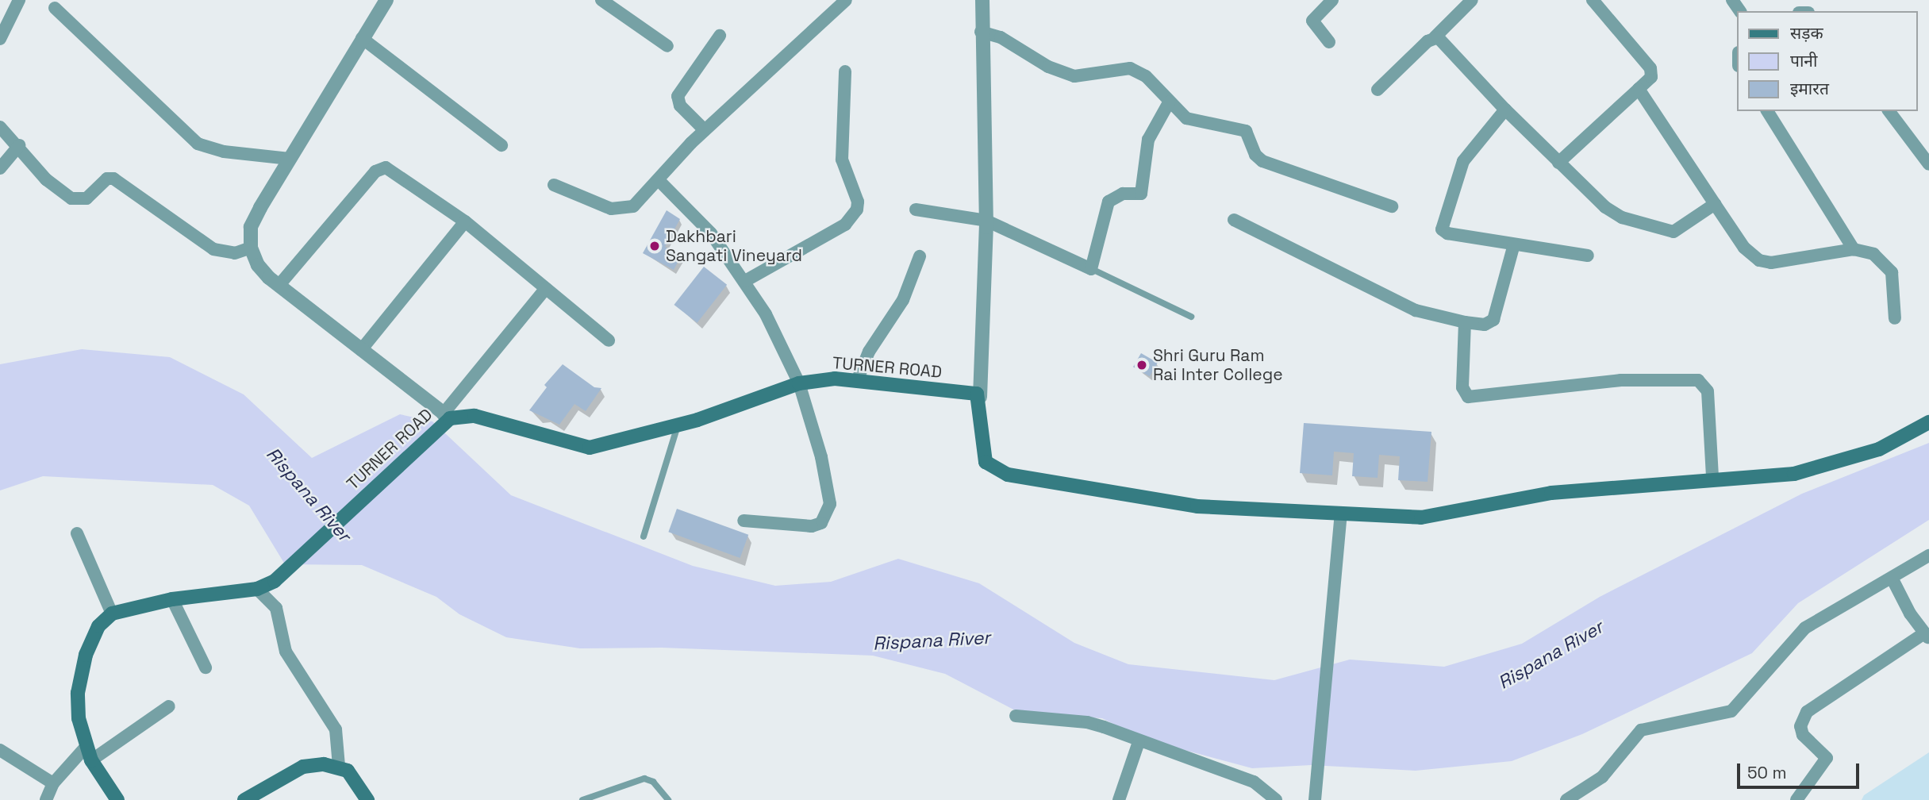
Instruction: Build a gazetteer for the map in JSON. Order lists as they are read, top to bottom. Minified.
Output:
{"streets":{"main road":["TURNER ROAD"]},"water":["Rispana River"],"places":["Dakhbari Sangati Vineyard","Shri Guru Ram Rai Inter College"],"legend":["सड़क","पानी","इमारत"],"scale_bar":"50 m"}
